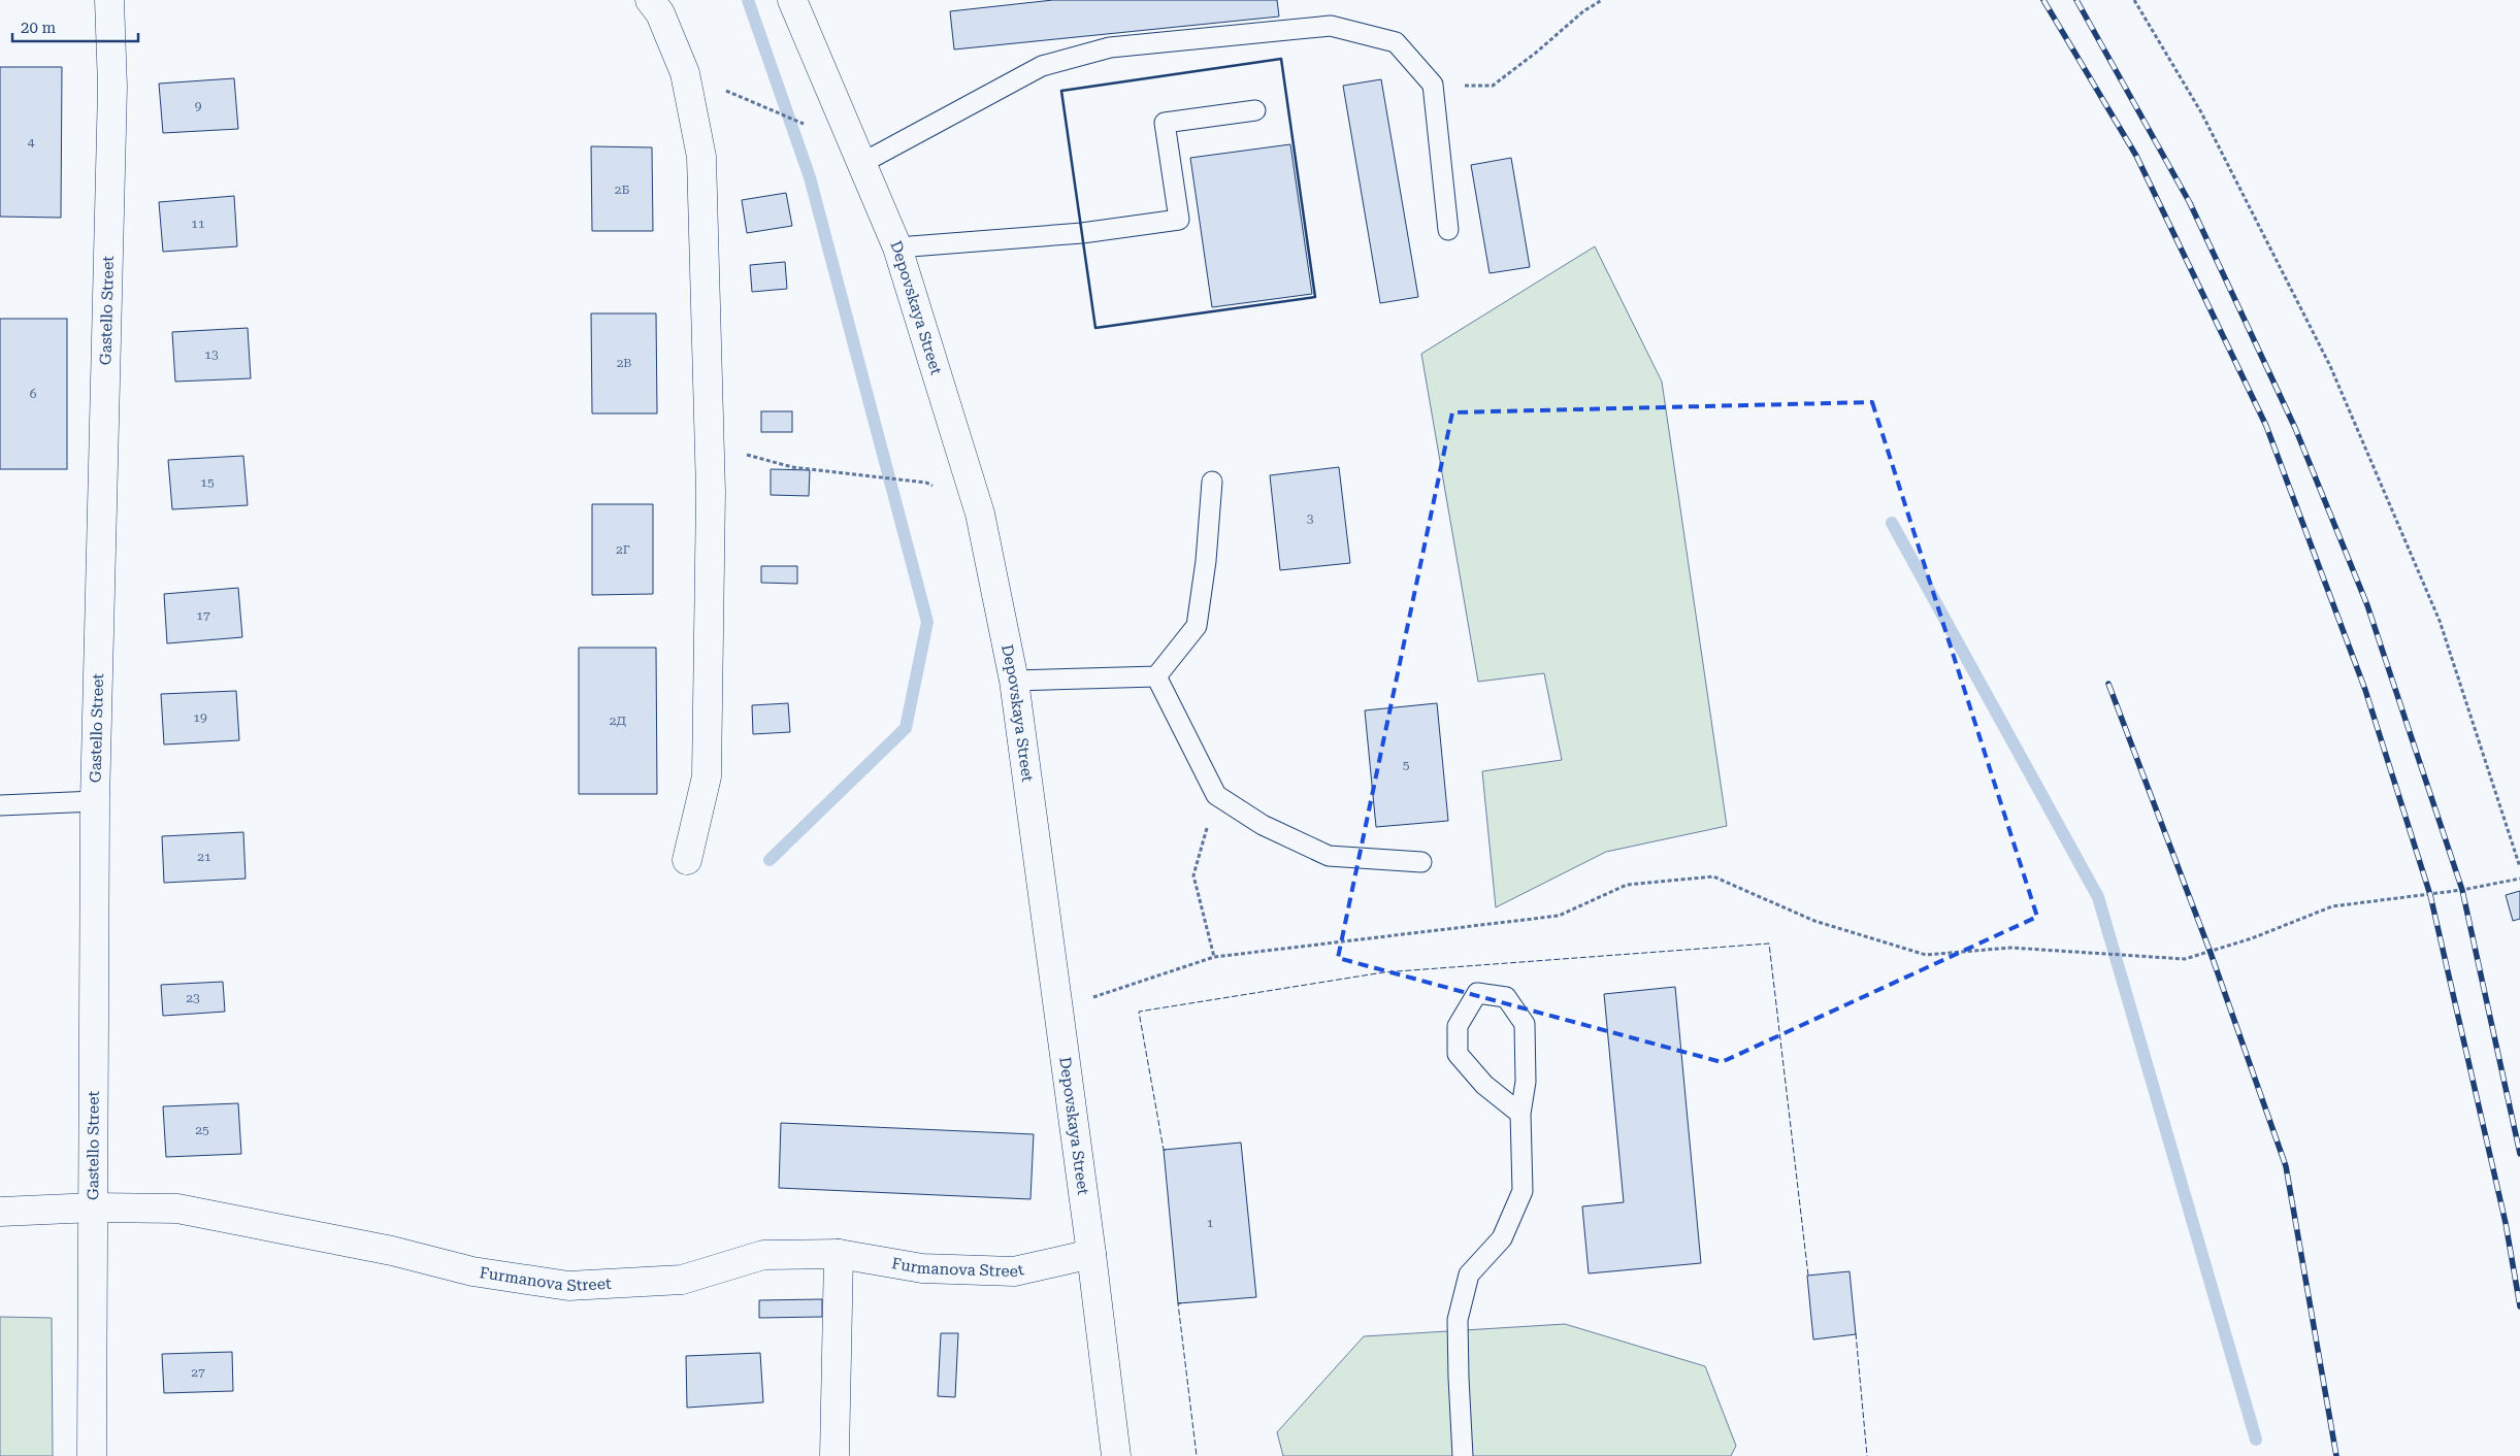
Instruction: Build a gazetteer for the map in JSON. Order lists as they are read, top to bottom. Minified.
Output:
{"streets":{"street":["Depovskaya Street","Gastello Street","Furmanova Street"]},"crossings":[["Depovskaya Street","Furmanova Street"],["Gastello Street","Furmanova Street"]],"house_numbers":["9","4","2Б","11","13","2В","6","15","3","2Г","17","19","2Д","5","21","23","25","1","27"],"scale_bar":"20 m"}
